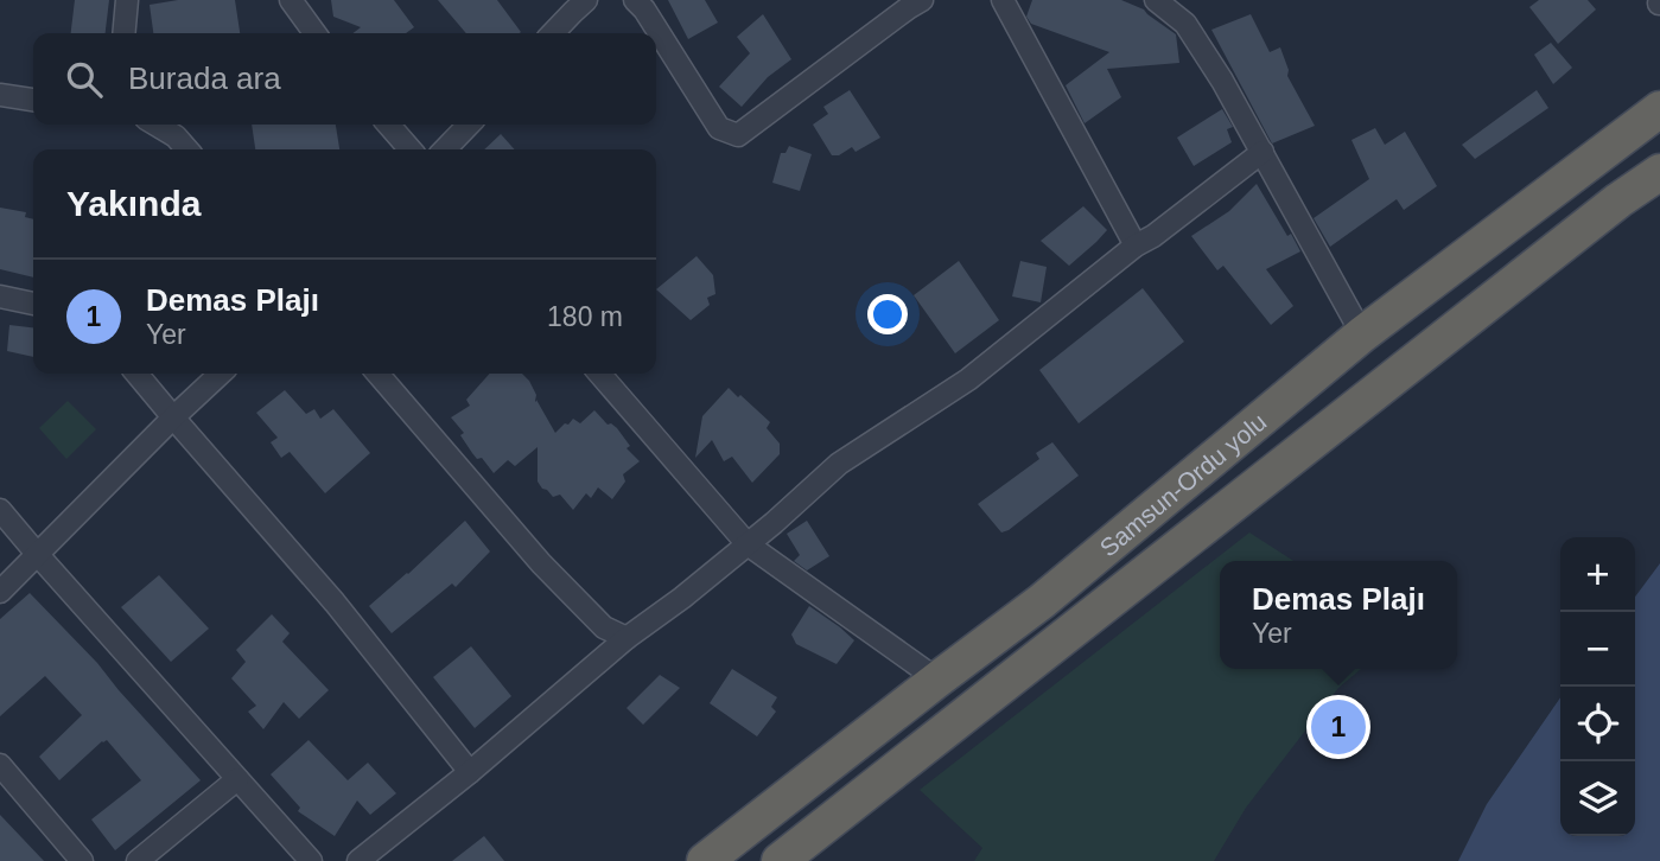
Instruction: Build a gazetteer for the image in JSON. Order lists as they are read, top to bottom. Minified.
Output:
{"streets":{"highway":["Samsun-Ordu yolu"]},"page":{"search":"Burada ara","heading":"Yakında","list":[{"mark":"1","name":"Demas Plajı","note":"Yer","value":"180 m"}],"map_buttons":["+","−"],"popup":["Demas Plajı","Yer"],"pins":"1"}}
